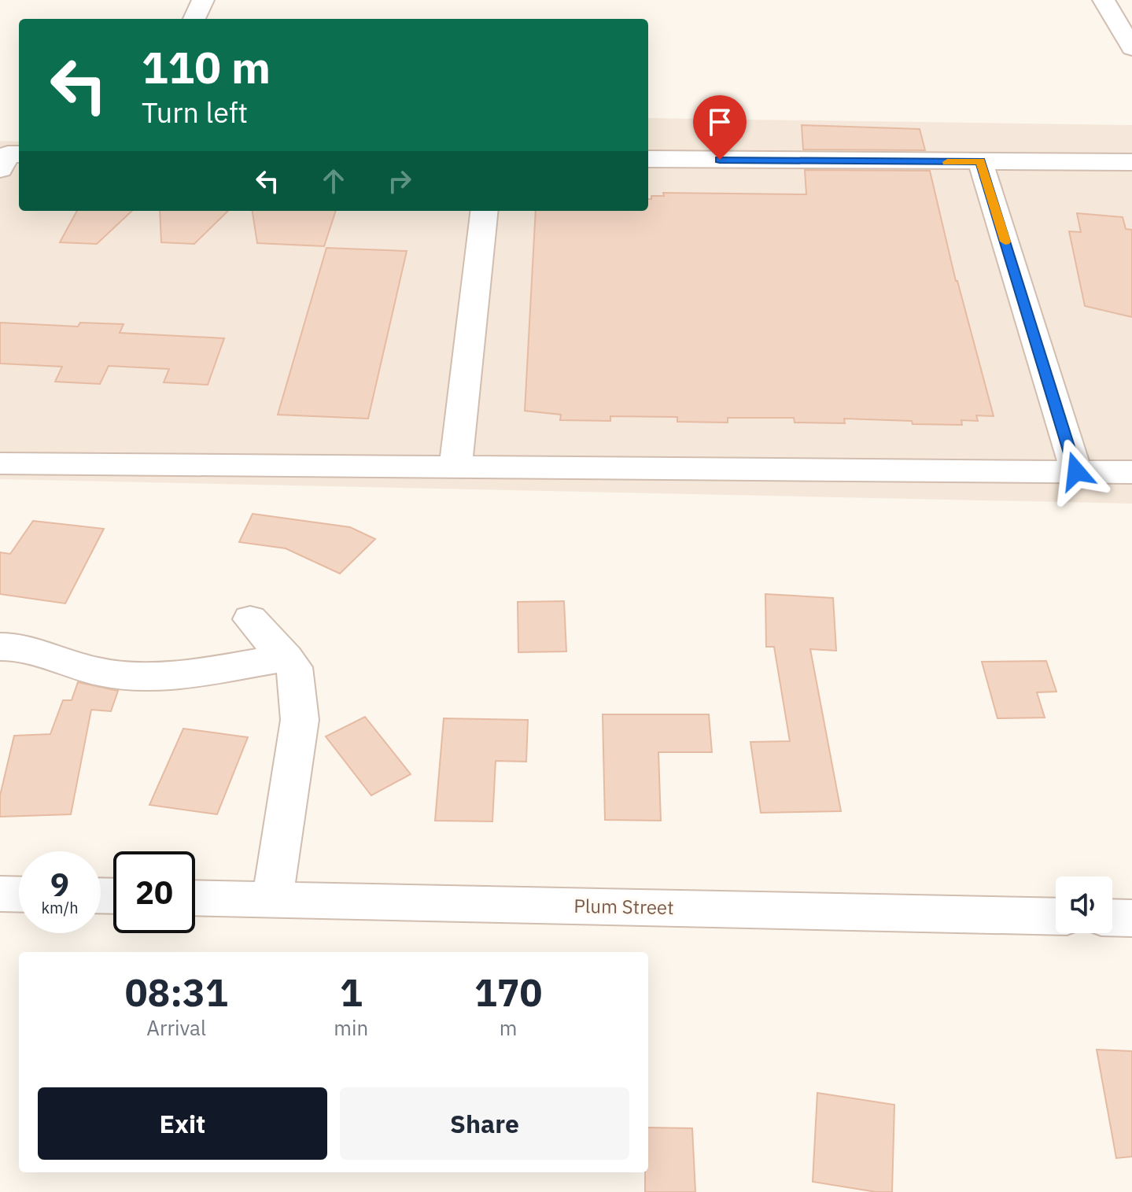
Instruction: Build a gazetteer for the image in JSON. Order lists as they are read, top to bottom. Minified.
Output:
{"streets":{"street":["Plum Street"]},"page":{"turn":["110 m","Turn left"],"speed":"9 km/h","limit":"20","eta":["08:31","Arrival","1","min","170","m"],"buttons":["Exit","Share"]}}
